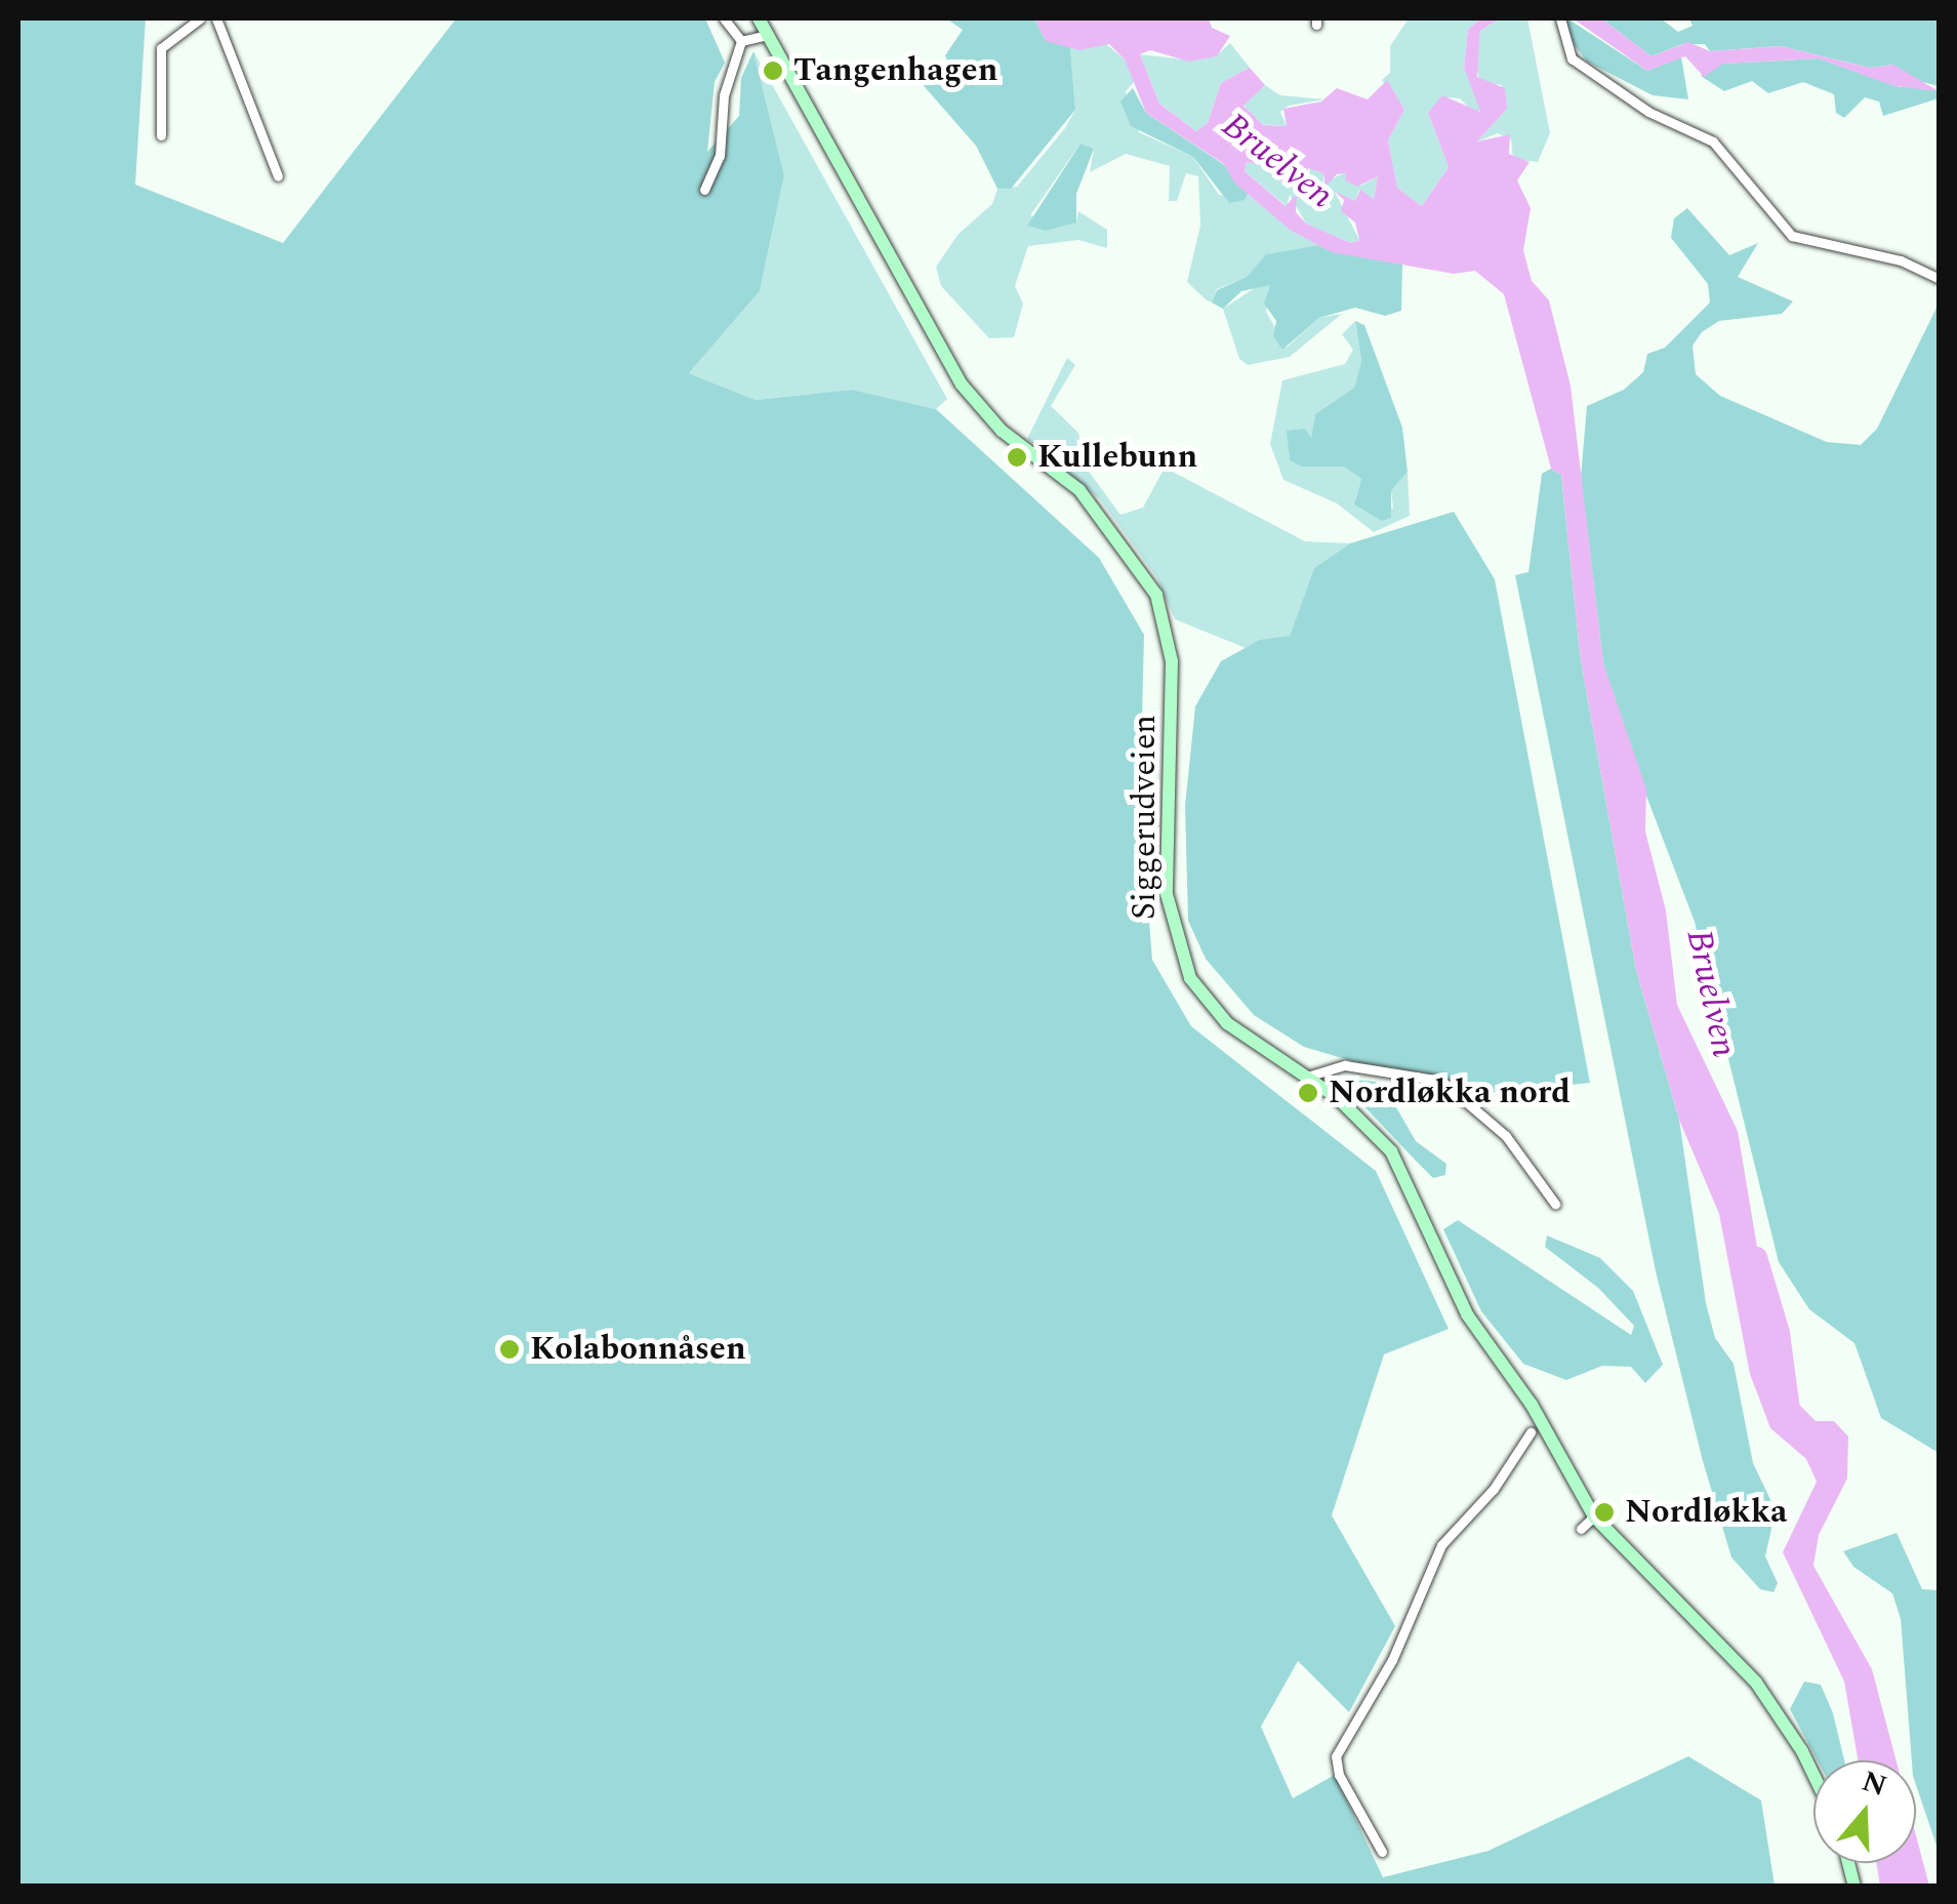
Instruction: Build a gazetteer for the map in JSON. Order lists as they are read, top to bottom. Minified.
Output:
{"streets":{"main road":["Siggerudveien"]},"water":["Bruelven"],"places":["Tangenhagen","Kullebunn","Nordløkka nord","Kolabonnåsen","Nordløkka"],"north":"top"}
